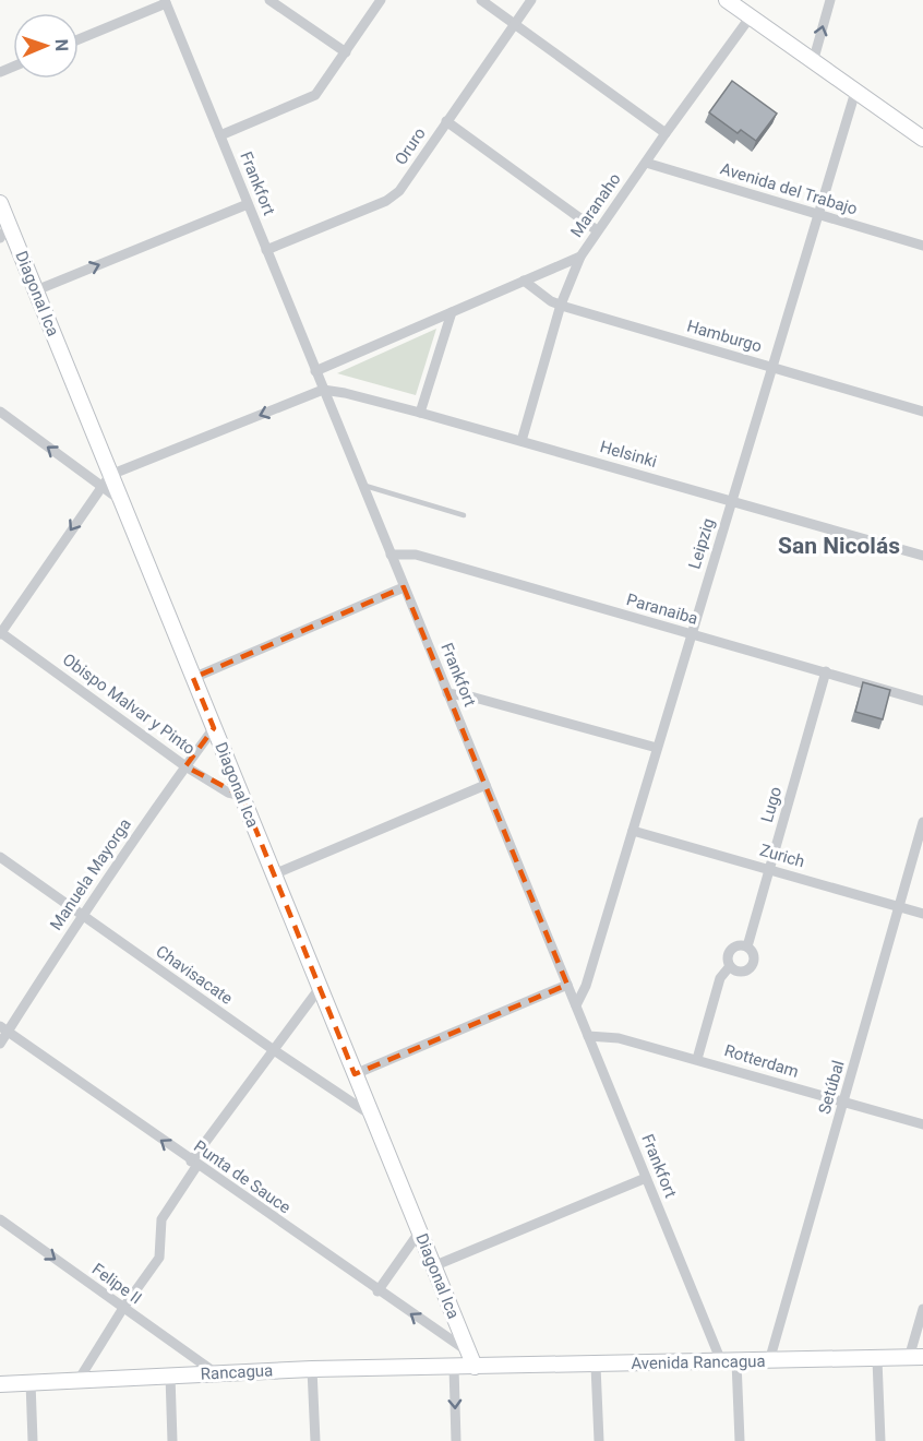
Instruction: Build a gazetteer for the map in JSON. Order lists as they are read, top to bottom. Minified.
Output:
{"streets":{"main road":["Diagonal Ica","Avenida Rancagua","Rancagua"],"street":["Oruro","Frankfort","Avenida del Trabajo","Maranaho","Hamburgo","Helsinki","Leipzig","Paranaiba","Obispo Malvar y Pinto","Lugo","Zurich","Manuela Mayorga","Chavisacate","Rotterdam","Setúbal","Punta de Sauce","Felipe II"]},"crossings":[["Oruro","Frankfort"],["Frankfort","Helsinki"],["Frankfort","Leipzig"],["Frankfort","Paranaiba"],["Frankfort","Rotterdam"],["Frankfort","Avenida Rancagua"],["Avenida del Trabajo","Maranaho"],["Avenida del Trabajo","Leipzig"],["Maranaho","Hamburgo"],["Maranaho","Helsinki"],["Diagonal Ica","Obispo Malvar y Pinto"],["Diagonal Ica","Manuela Mayorga"],["Diagonal Ica","Chavisacate"],["Diagonal Ica","Punta de Sauce"],["Diagonal Ica","Avenida Rancagua"],["Diagonal Ica","Rancagua"],["Hamburgo","Leipzig"],["Helsinki","Leipzig"],["Leipzig","Paranaiba"],["Leipzig","Zurich"],["Paranaiba","Lugo"],["Obispo Malvar y Pinto","Manuela Mayorga"],["Lugo","Zurich"],["Zurich","Setúbal"],["Manuela Mayorga","Chavisacate"],["Manuela Mayorga","Punta de Sauce"],["Rotterdam","Setúbal"],["Setúbal","Avenida Rancagua"],["Felipe II","Rancagua"],["Avenida Rancagua","Rancagua"]],"one_way":["Punta de Sauce","Felipe II"],"districts":["San Nicolás"],"north":"right"}
